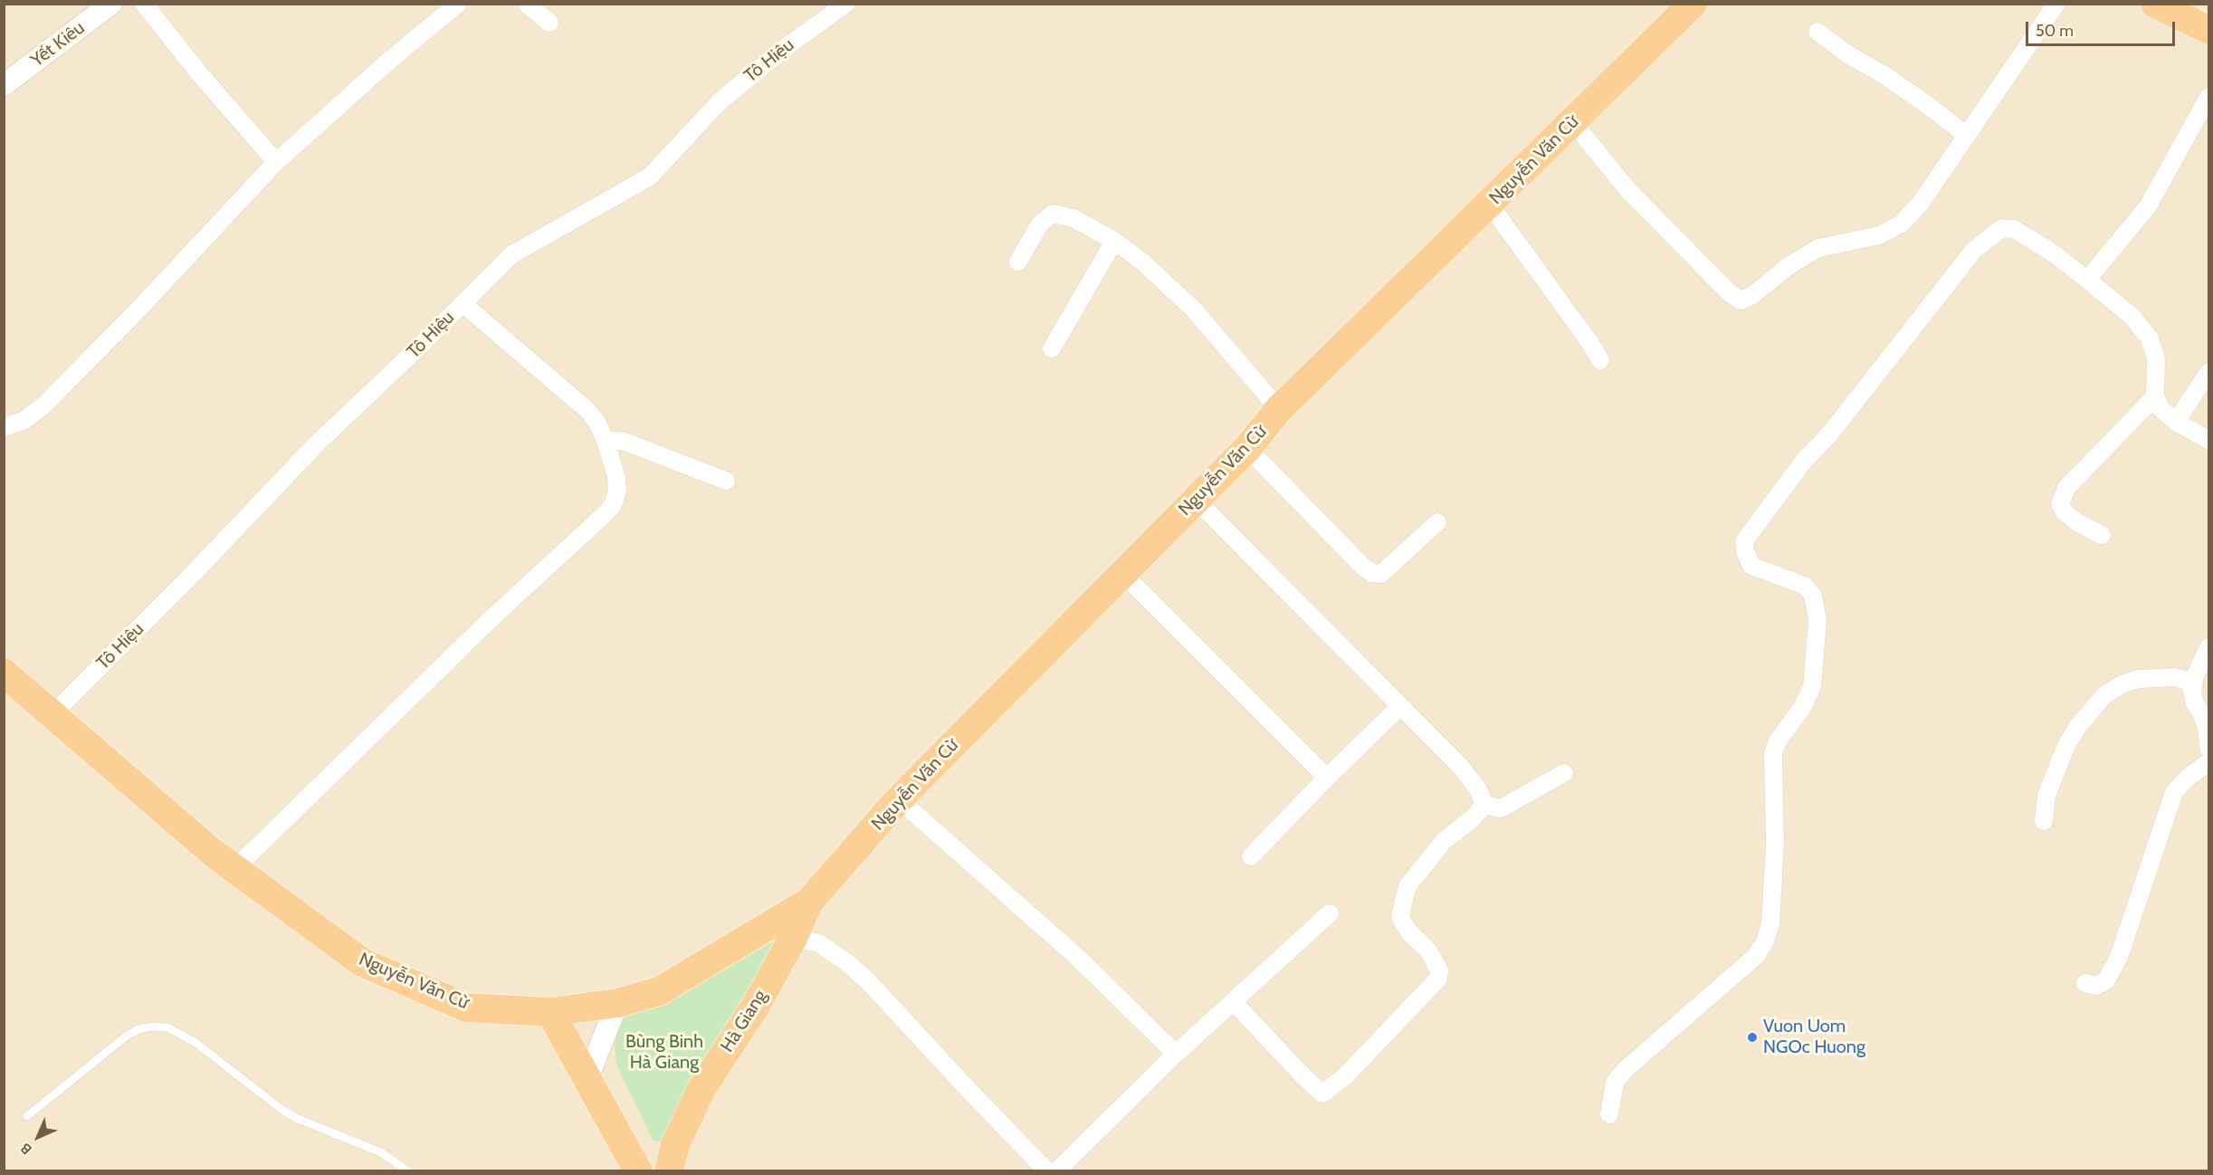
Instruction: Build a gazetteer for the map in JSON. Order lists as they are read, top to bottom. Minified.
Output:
{"streets":{"highway":["Nguyễn Văn Cừ","Hà Giang"],"street":["Yết Kiêu","Tô Hiệu"]},"crossings":[["Tô Hiệu","Nguyễn Văn Cừ"],["Nguyễn Văn Cừ","Hà Giang"]],"parks":["Bùng Binh Hà Giang"],"places":["Vuon Uom NGOc Huong"],"scale_bar":"50 m","north":"bottom left"}
